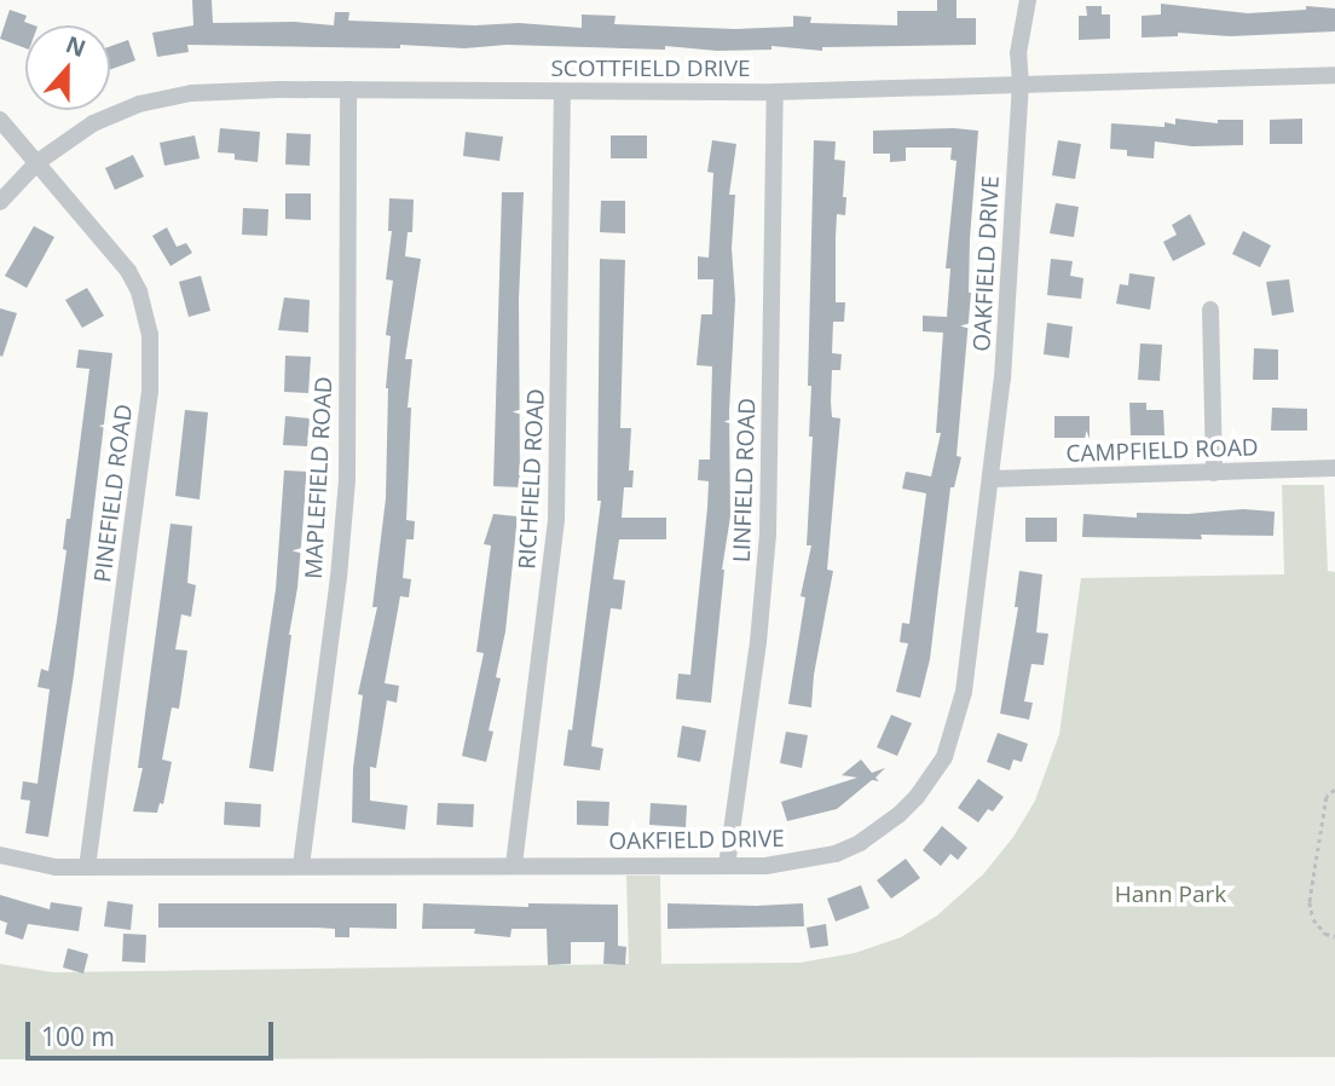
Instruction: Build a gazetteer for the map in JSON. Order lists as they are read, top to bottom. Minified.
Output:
{"streets":{"street":["SCOTTFIELD DRIVE","OAKFIELD DRIVE","CAMPFIELD ROAD","MAPLEFIELD ROAD","RICHFIELD ROAD","LINFIELD ROAD","PINEFIELD ROAD"]},"crossings":[["SCOTTFIELD DRIVE","OAKFIELD DRIVE"],["SCOTTFIELD DRIVE","MAPLEFIELD ROAD"],["SCOTTFIELD DRIVE","RICHFIELD ROAD"],["SCOTTFIELD DRIVE","LINFIELD ROAD"],["SCOTTFIELD DRIVE","PINEFIELD ROAD"],["OAKFIELD DRIVE","CAMPFIELD ROAD"],["OAKFIELD DRIVE","MAPLEFIELD ROAD"],["OAKFIELD DRIVE","RICHFIELD ROAD"],["OAKFIELD DRIVE","LINFIELD ROAD"],["OAKFIELD DRIVE","PINEFIELD ROAD"]],"parks":["Hann Park"],"scale_bar":"100 m","north":"top"}
